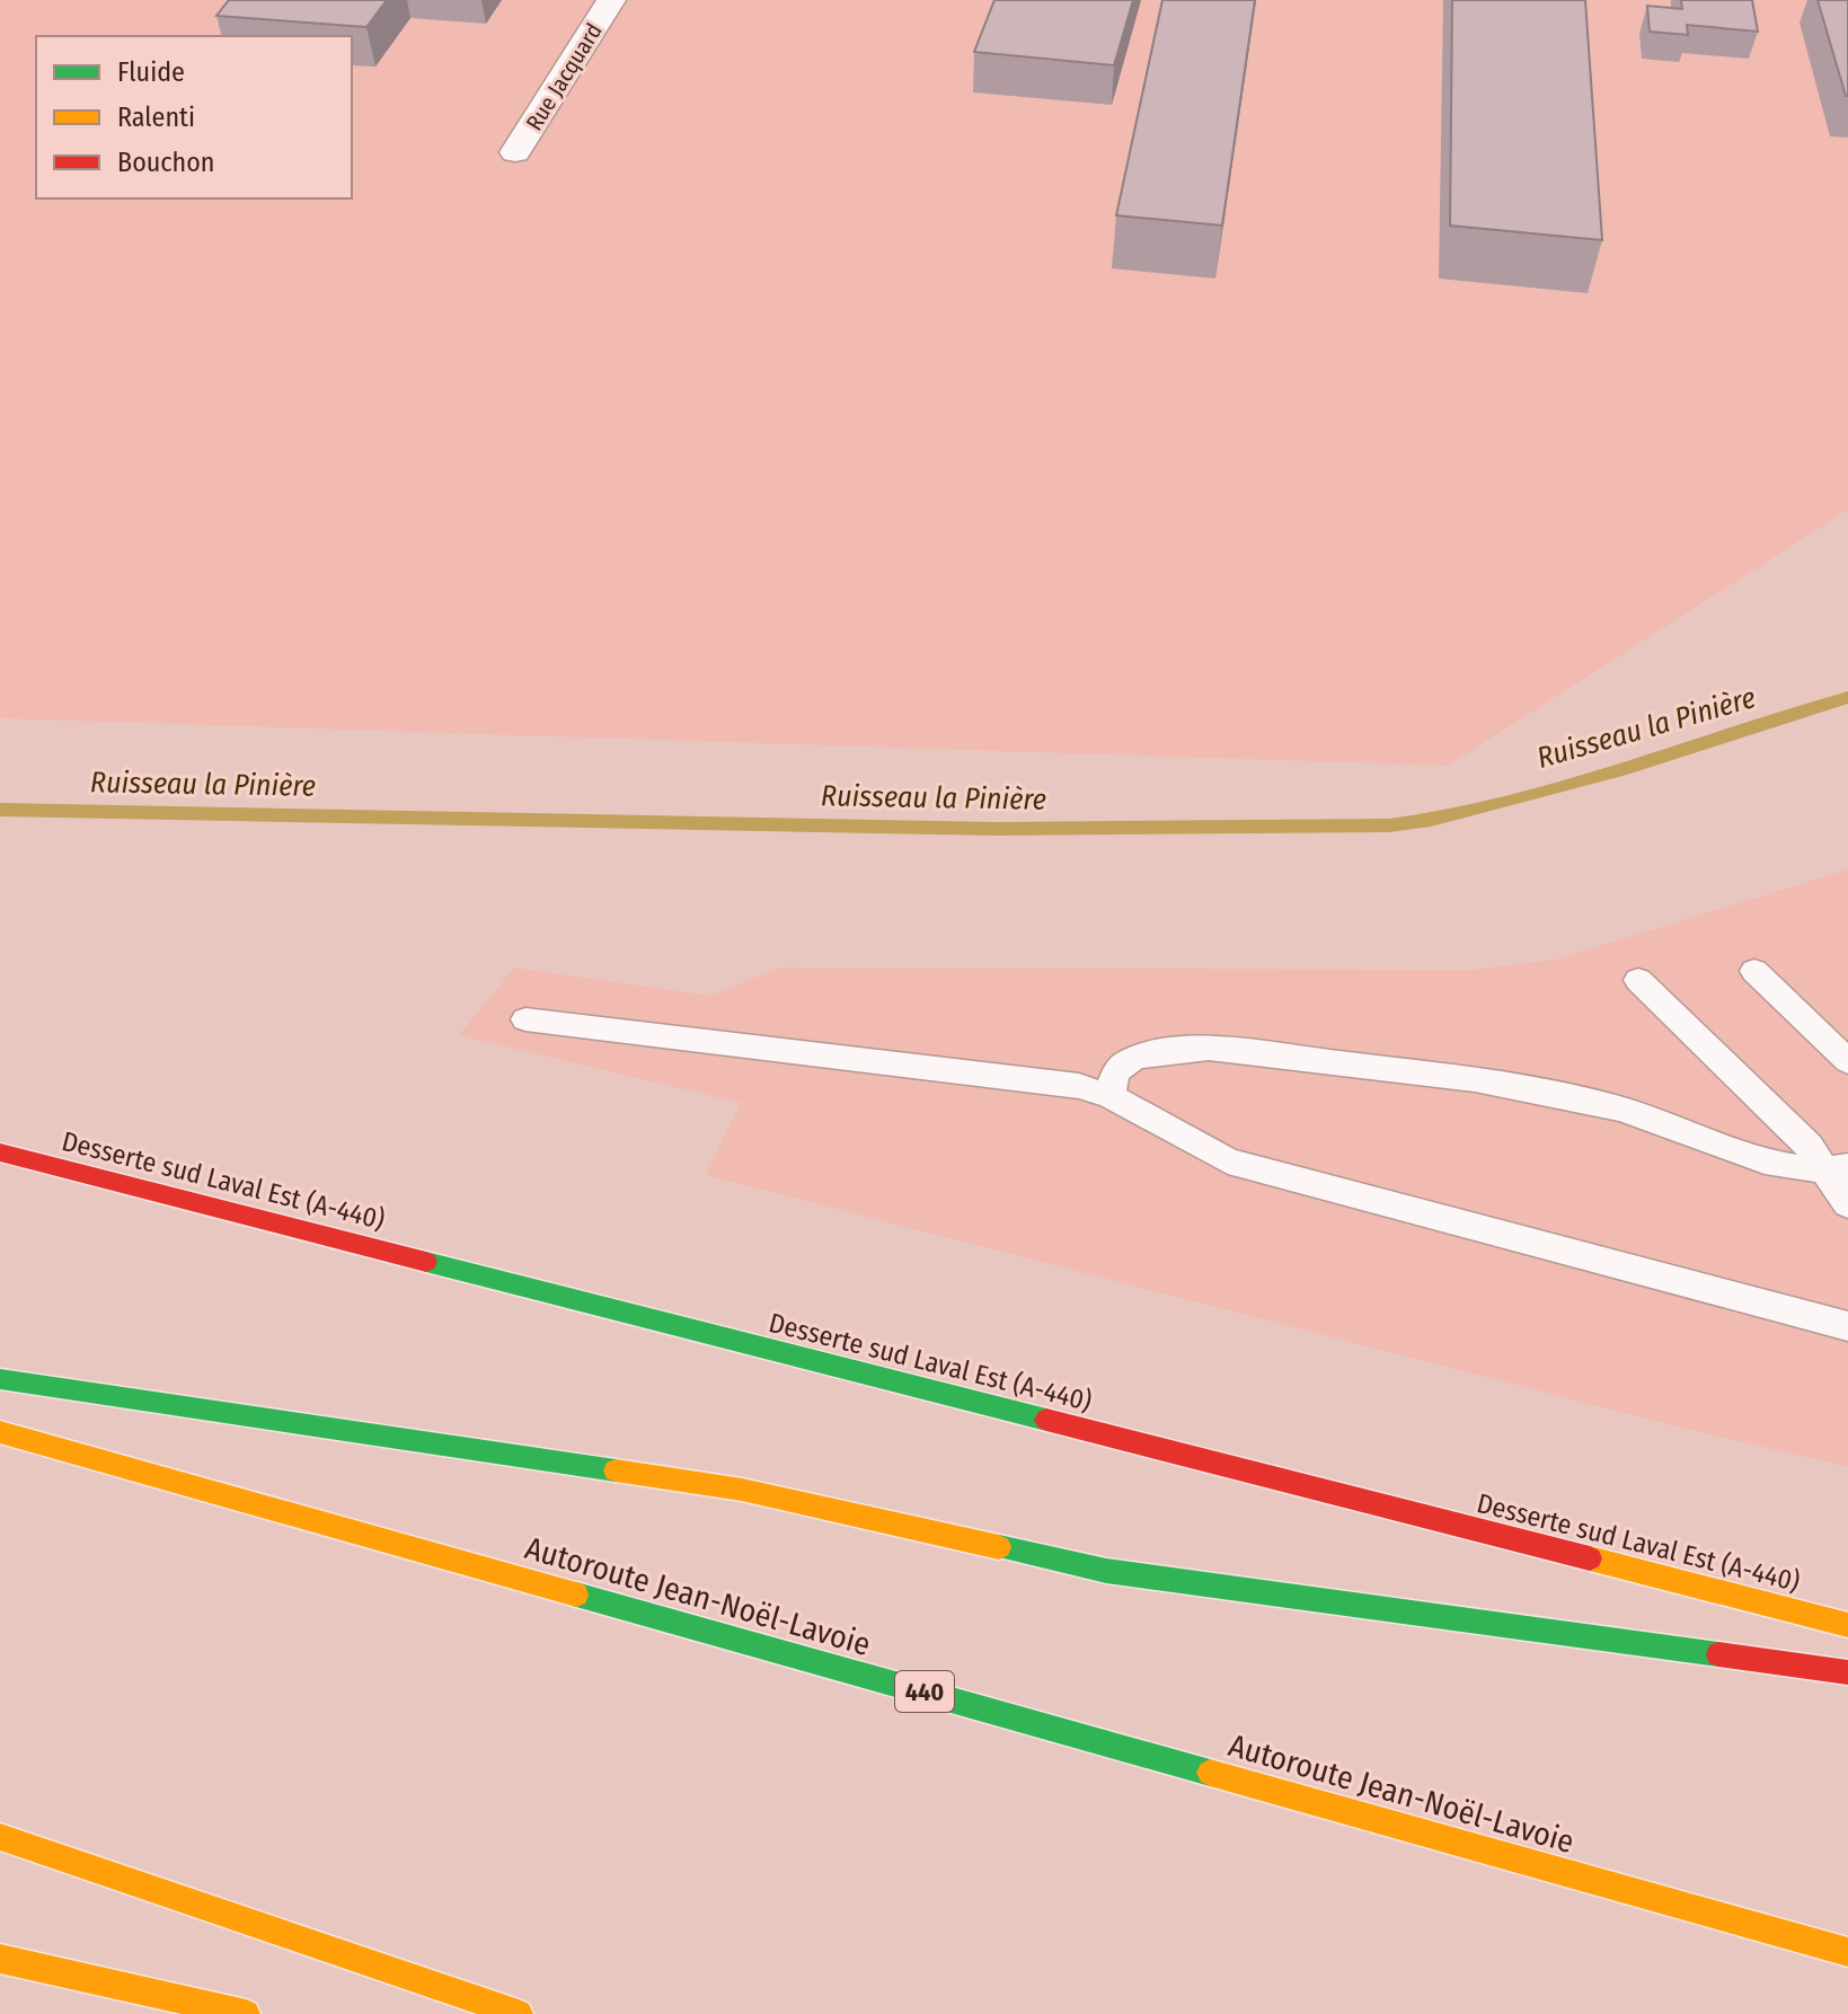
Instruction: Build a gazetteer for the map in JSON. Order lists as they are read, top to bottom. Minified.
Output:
{"streets":{"highway":["Desserte sud Laval Est (A-440)","Autoroute Jean-Noël-Lavoie","440"],"street":["Rue Jacquard"]},"water":["Ruisseau la Pinière"],"legend":["Fluide","Ralenti","Bouchon"]}
